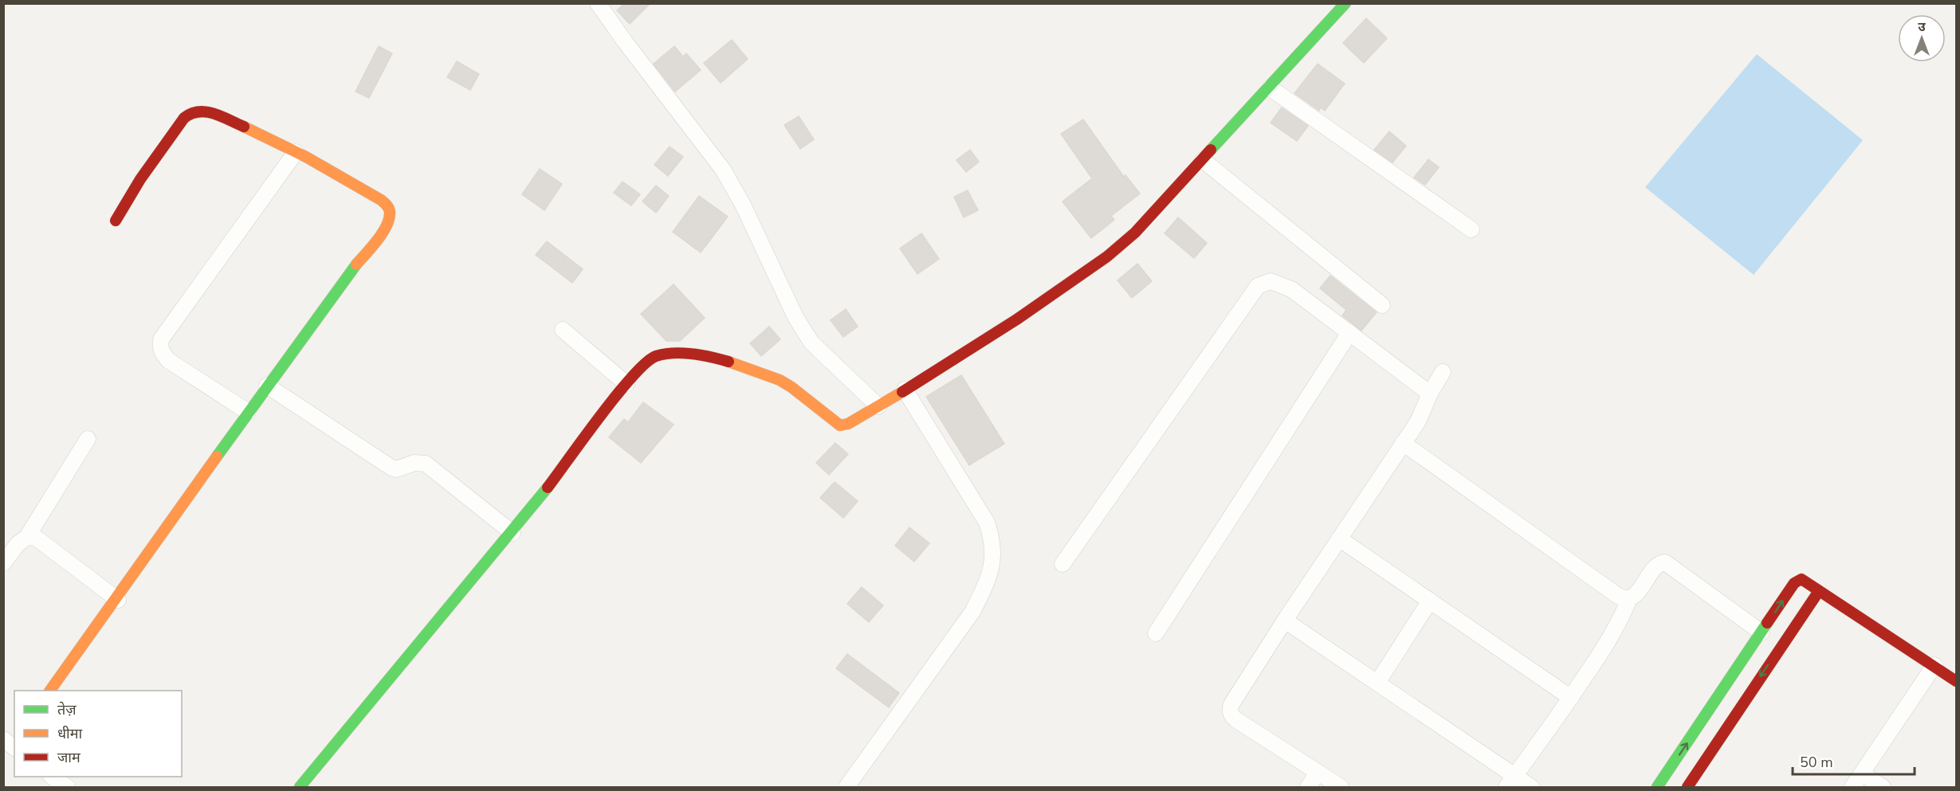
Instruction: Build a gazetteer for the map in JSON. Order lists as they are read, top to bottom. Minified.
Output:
{"legend":["तेज़","धीमा","जाम"],"scale_bar":"50 m","north":"top"}
